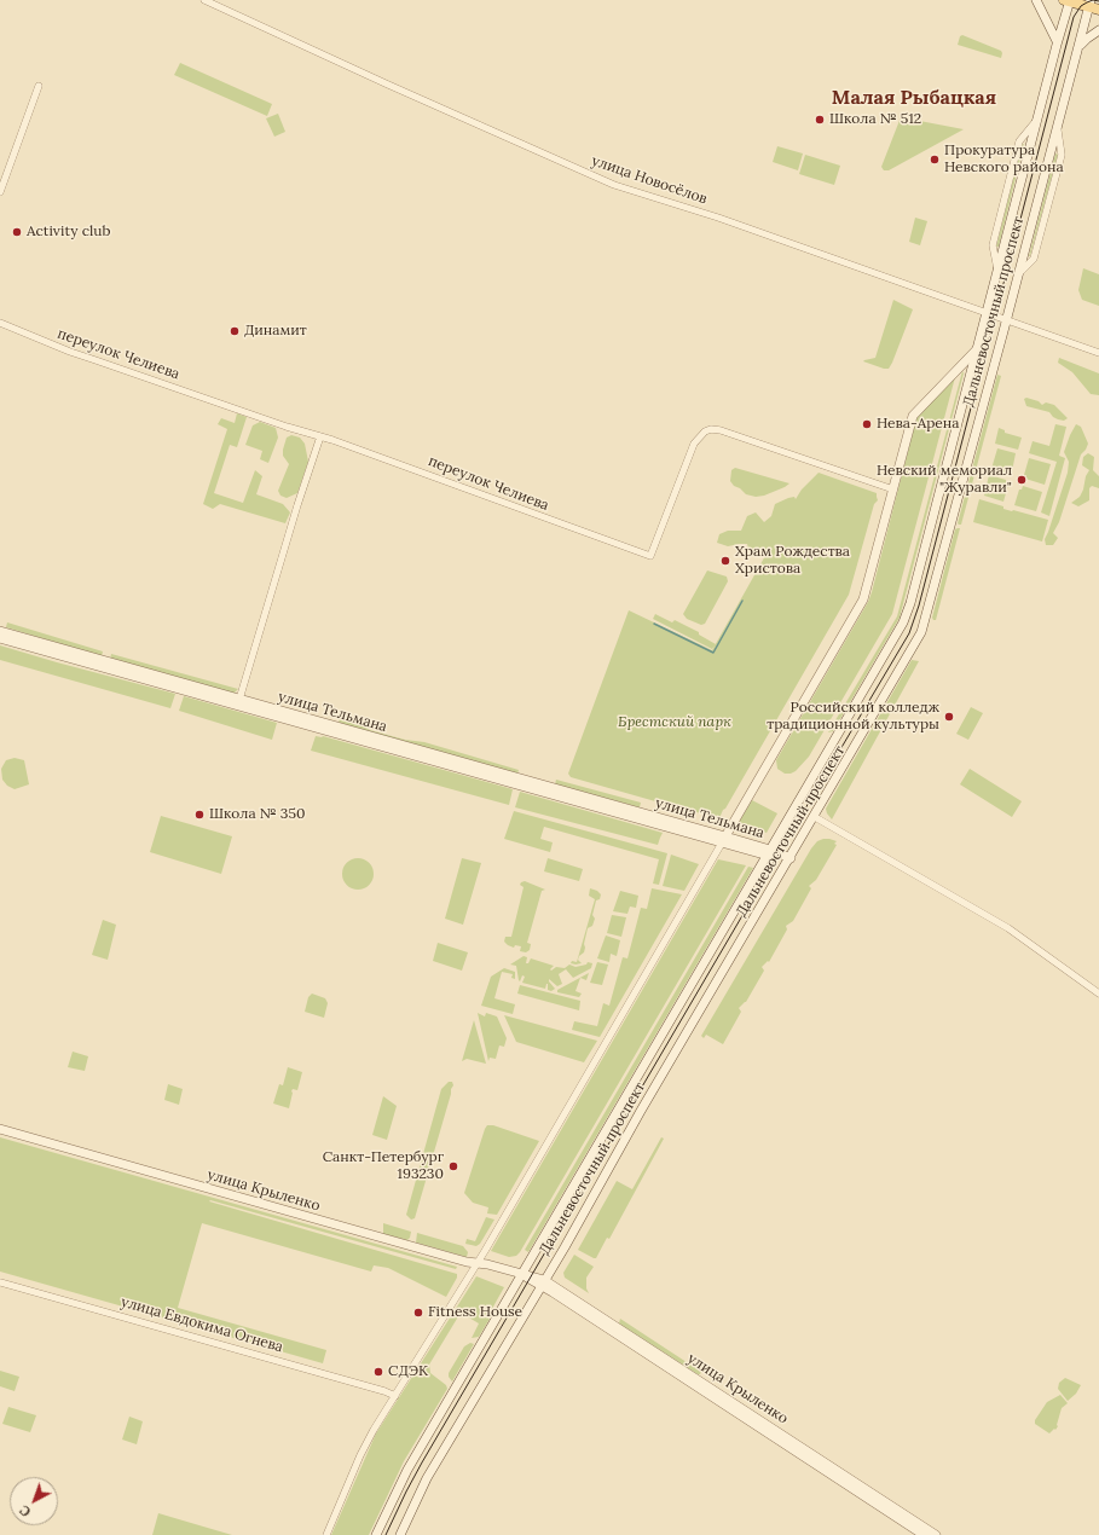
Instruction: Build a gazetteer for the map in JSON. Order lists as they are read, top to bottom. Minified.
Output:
{"streets":{"main road":["Дальневосточный проспект","улица Тельмана","улица Крыленко"],"street":["улица Новосёлов","переулок Челиева","улица Евдокима Огнева"]},"crossings":[["улица Новосёлов","Дальневосточный проспект"],["Дальневосточный проспект","переулок Челиева"],["Дальневосточный проспект","улица Тельмана"],["Дальневосточный проспект","улица Крыленко"],["Дальневосточный проспект","улица Евдокима Огнева"]],"districts":["Малая Рыбацкая"],"parks":["Брестский парк"],"places":["Школа № 512","Прокуратура Невского района","Activity club","Динамит","Нева-Арена","Невский мемориал \"Журавли\"","Храм Рождества Христова","Российский колледж традиционной культуры","Школа № 350","Санкт-Петербург 193230","Fitness House","СДЭК"],"north":"bottom left"}
